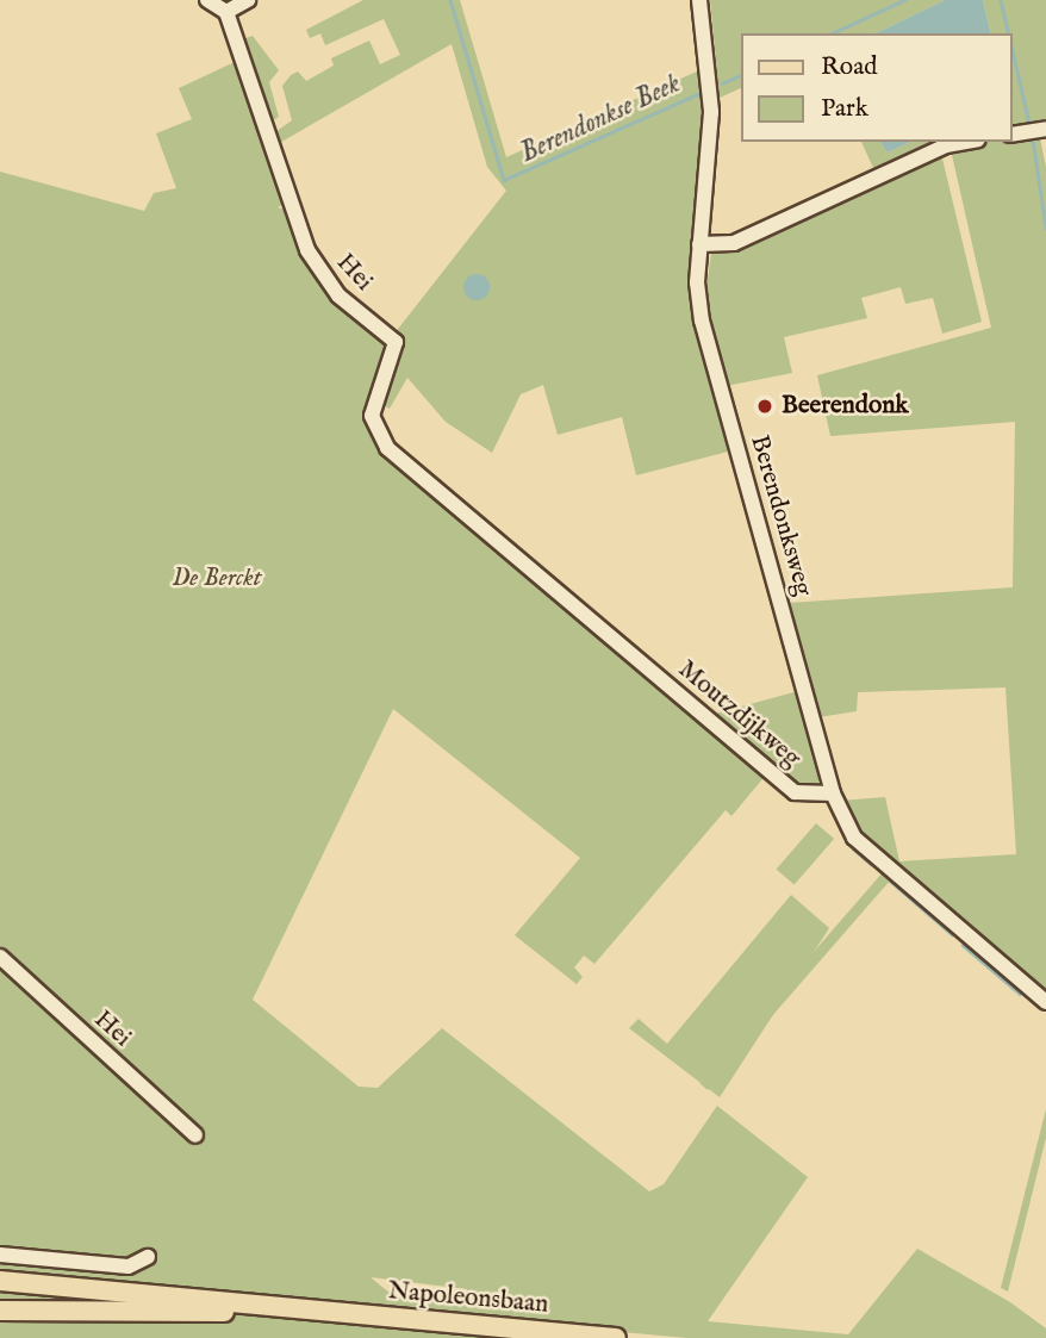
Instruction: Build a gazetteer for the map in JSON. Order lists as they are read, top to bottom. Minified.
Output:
{"streets":{"main road":["Napoleonsbaan"],"street":["Hei","Berendonksweg","Moutzdijkweg"]},"crossings":[["Hei","Moutzdijkweg"],["Berendonksweg","Moutzdijkweg"]],"water":["Berendonkse Beek"],"parks":["De Berckt"],"places":["Beerendonk"],"legend":["Road","Park"]}
